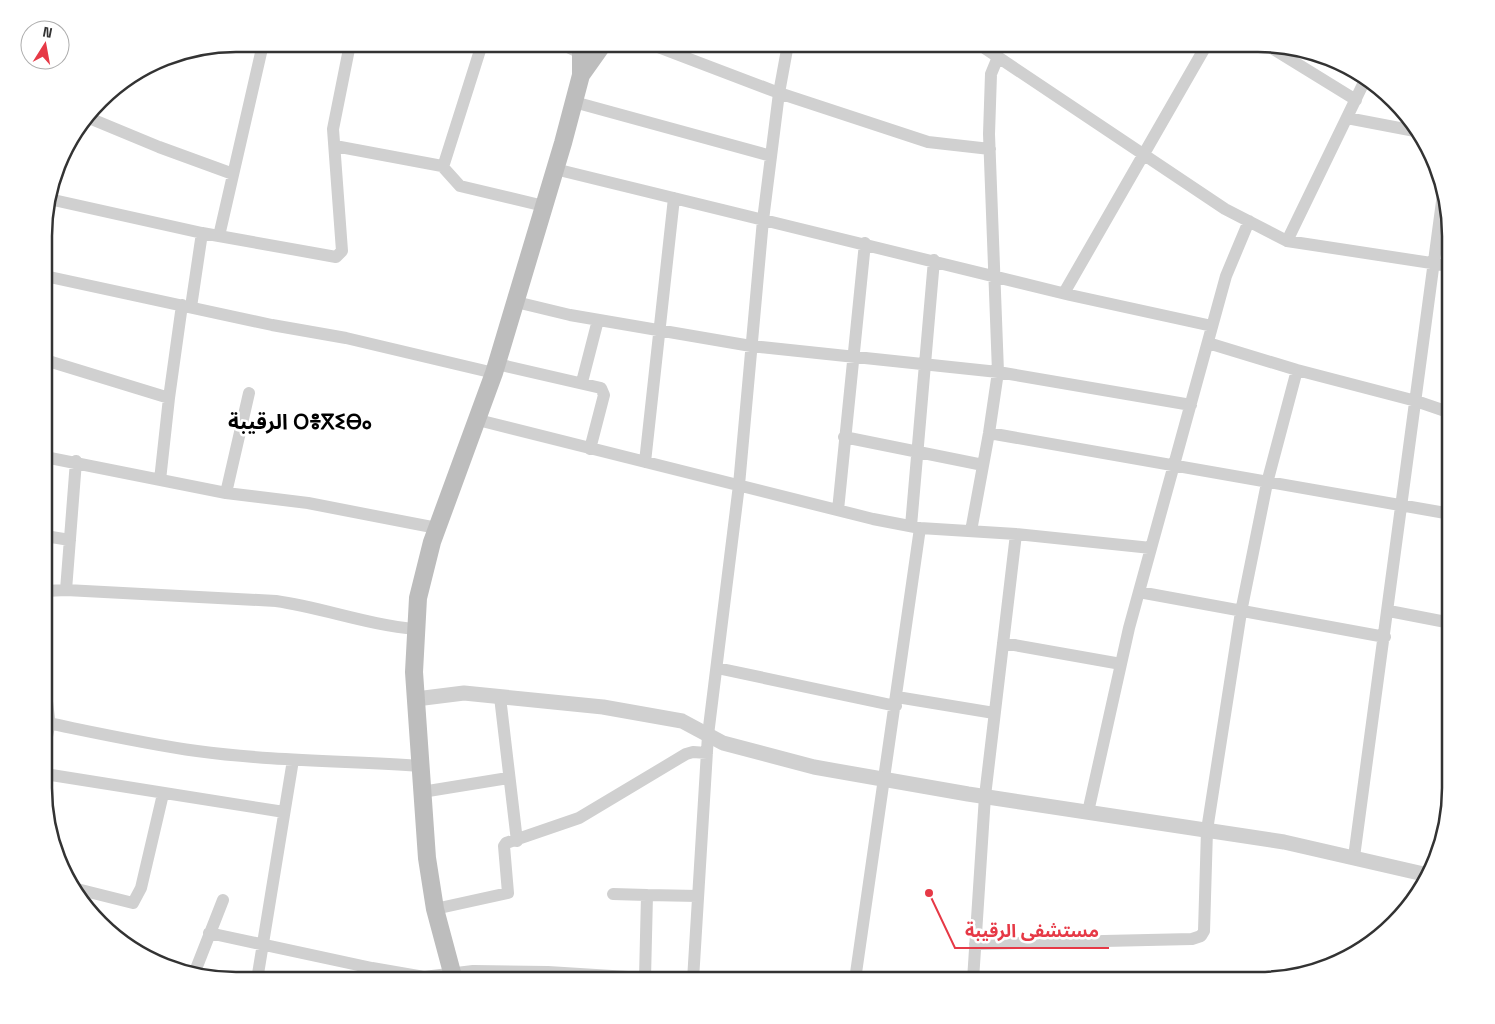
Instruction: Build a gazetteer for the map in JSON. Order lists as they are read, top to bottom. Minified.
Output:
{"districts":["الرقيبة ⵔⴻⴳⵉⴱⴰ"],"places":["مستشفى الرقيبة"],"north":"top"}
